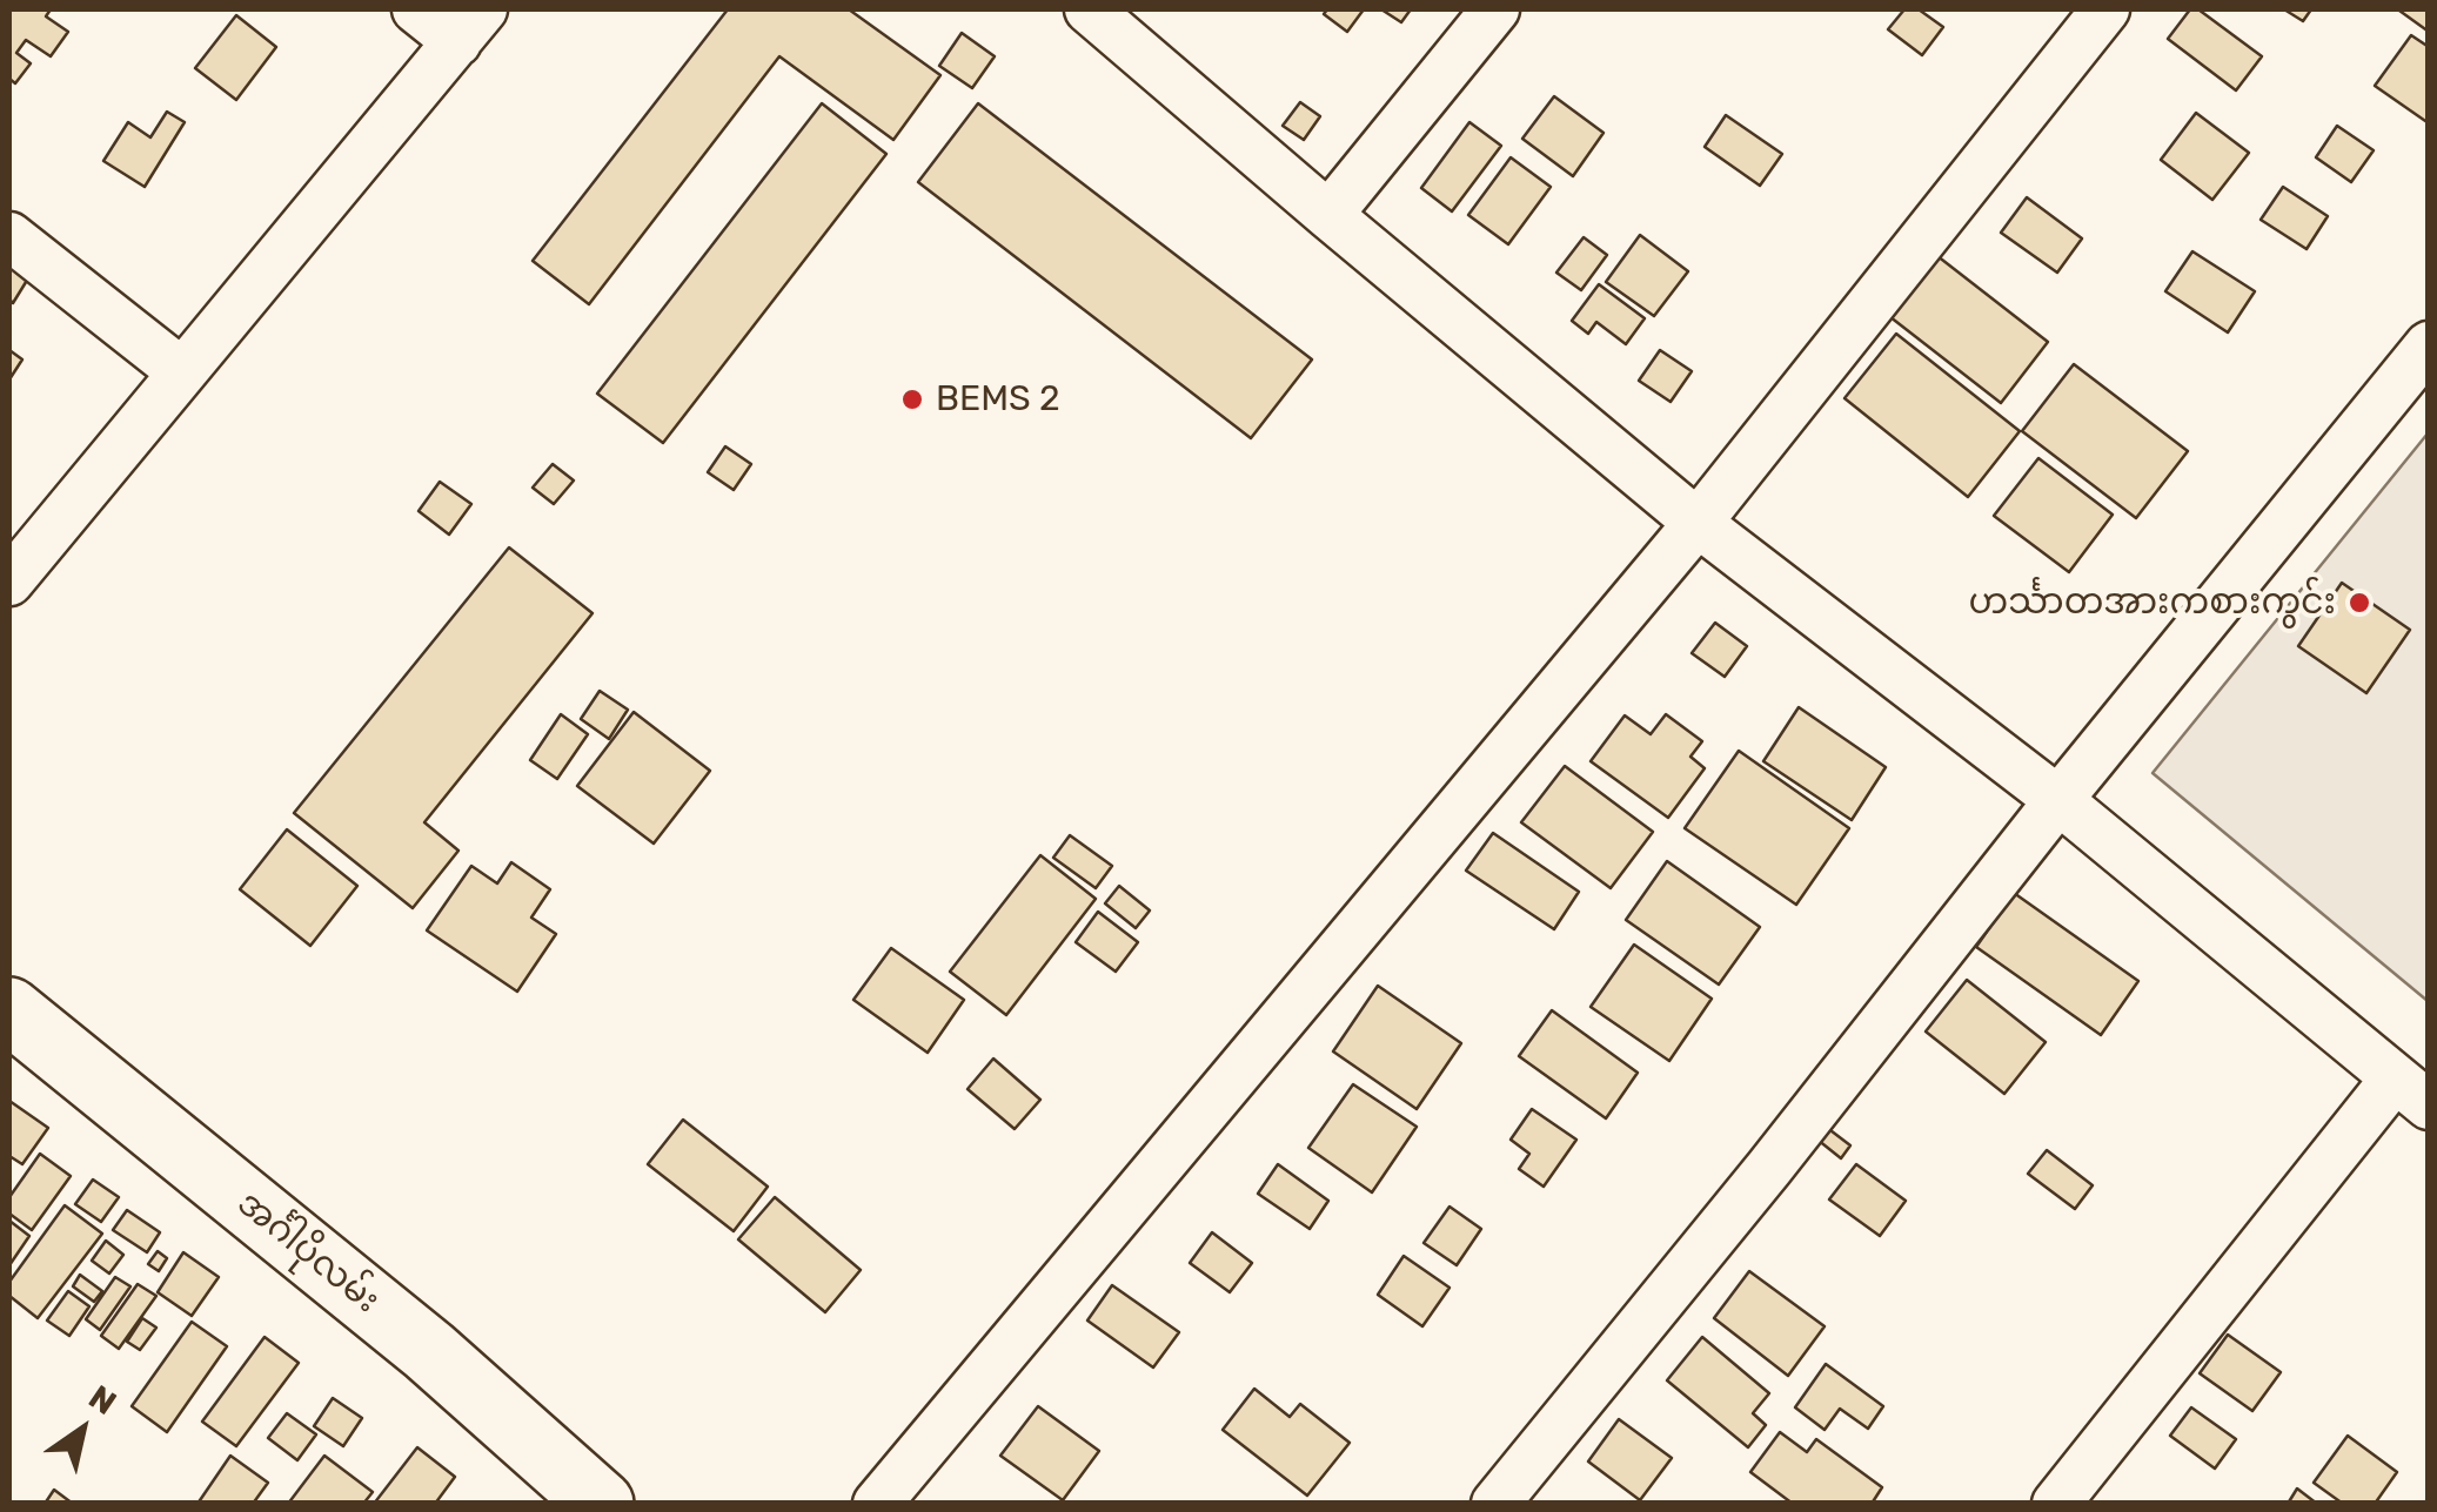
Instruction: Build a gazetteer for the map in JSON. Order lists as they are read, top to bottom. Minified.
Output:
{"streets":{"main road":["အင်္ဂါပိုလမ်း"]},"places":["BEMS 2","ဟင်္သာတအားကစားကွင်း"],"north":"top right"}
